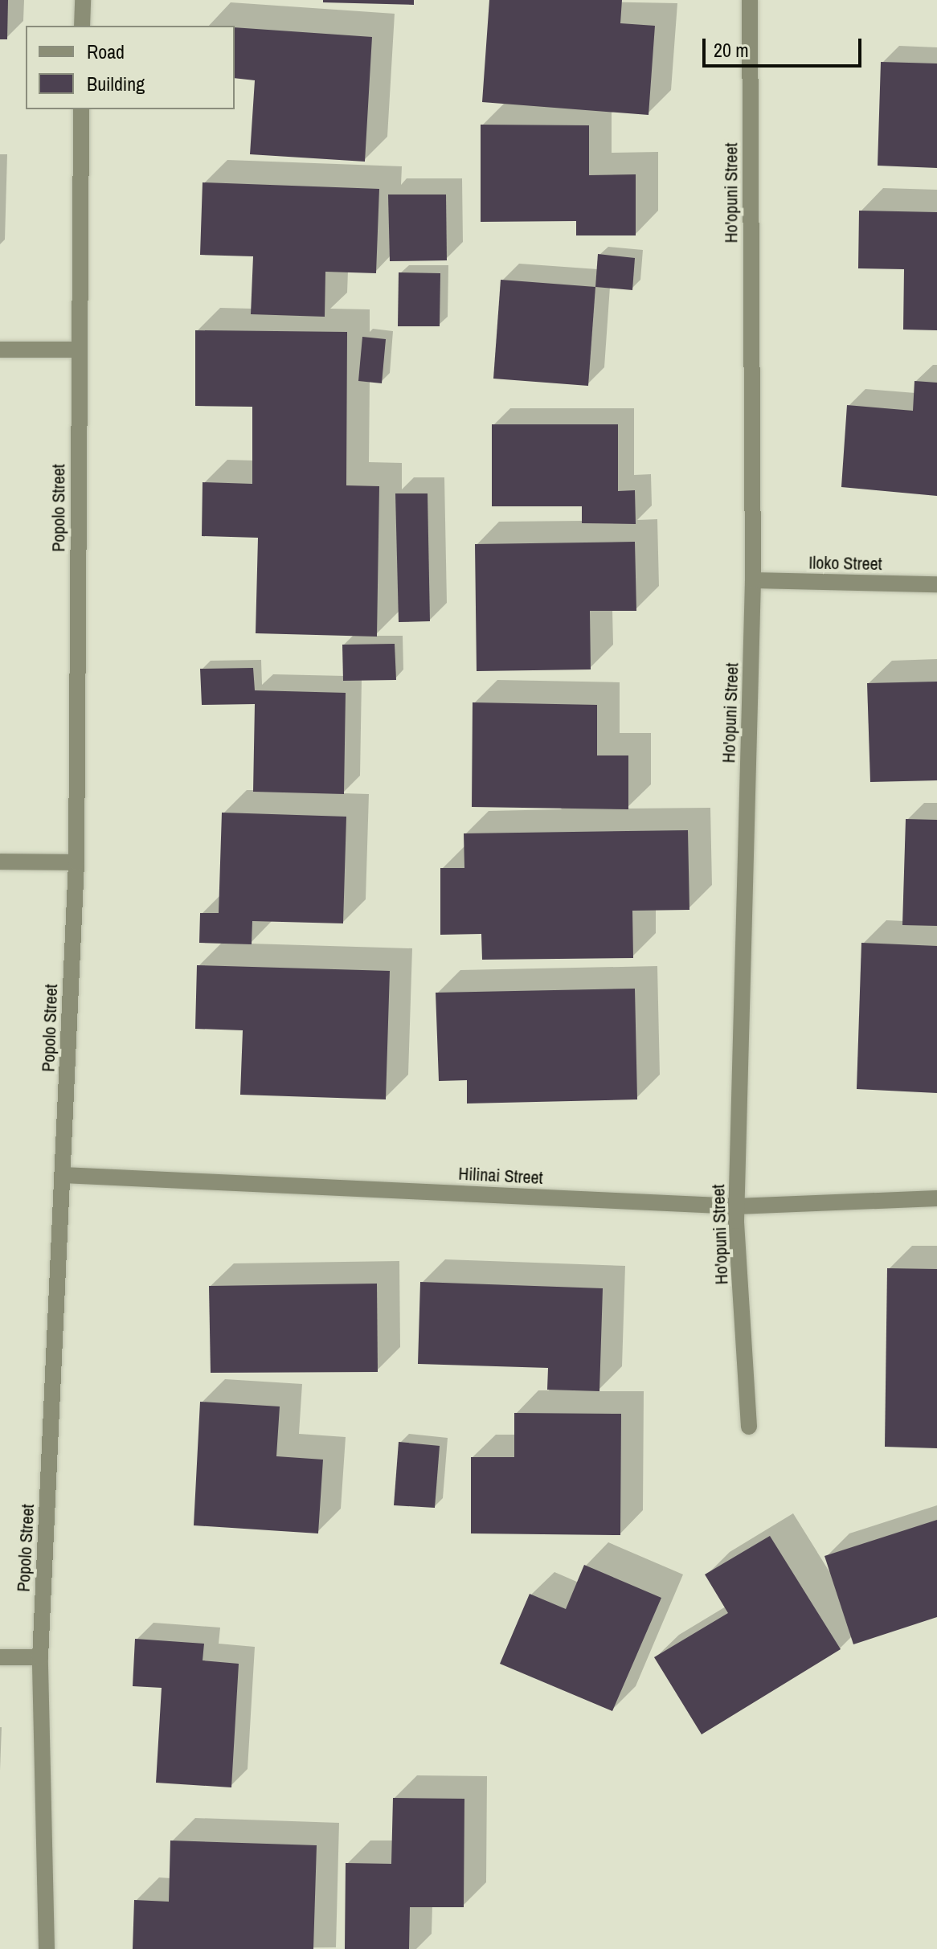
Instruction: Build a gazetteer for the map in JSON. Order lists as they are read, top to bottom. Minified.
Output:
{"streets":{"street":["Ho'opuni Street","Popolo Street","Iloko Street","Hilinai Street"]},"crossings":[["Ho'opuni Street","Iloko Street"],["Ho'opuni Street","Hilinai Street"],["Popolo Street","Hilinai Street"]],"legend":["Road","Building"],"scale_bar":"20 m"}
